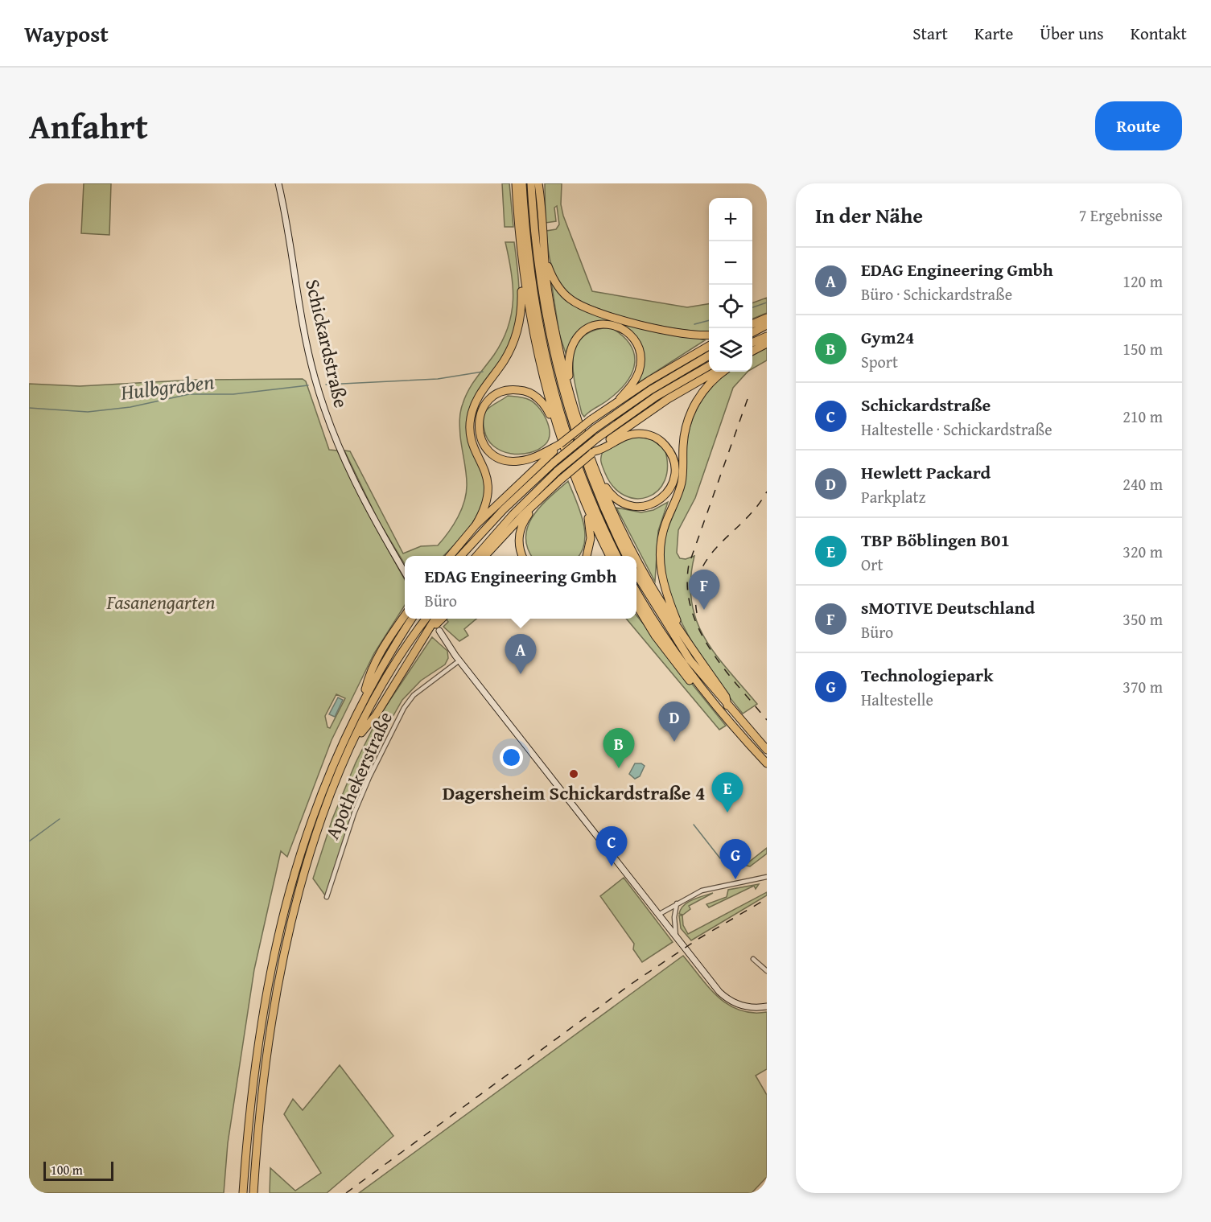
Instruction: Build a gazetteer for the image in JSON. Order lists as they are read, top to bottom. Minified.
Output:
{"streets":{"street":["Schickardstraße","Apothekerstraße"]},"water":["Hulbgraben"],"parks":["Fasanengarten"],"places":["Dagersheim Schickardstraße 4"],"scale_bar":"100 m","page":{"header":"Waypost","nav":["Start","Karte","Über uns","Kontakt"],"title":"Anfahrt","buttons":"Route","heading":["In der Nähe","7 Ergebnisse"],"map_buttons":["+","−"],"list":[{"mark":"A","name":"EDAG Engineering Gmbh","note":"Büro · Schickardstraße","value":"120 m"},{"mark":"B","name":"Gym24","note":"Sport","value":"150 m"},{"mark":"C","name":"Schickardstraße","note":"Haltestelle · Schickardstraße","value":"210 m"},{"mark":"D","name":"Hewlett Packard","note":"Parkplatz","value":"240 m"},{"mark":"E","name":"TBP Böblingen B01","note":"Ort","value":"320 m"},{"mark":"F","name":"sMOTIVE Deutschland","note":"Büro","value":"350 m"},{"mark":"G","name":"Technologiepark","note":"Haltestelle","value":"370 m"}],"popup":["EDAG Engineering Gmbh","Büro"],"pins":["F","A","D","B","E","C","G"],"scale":"100 m"}}
